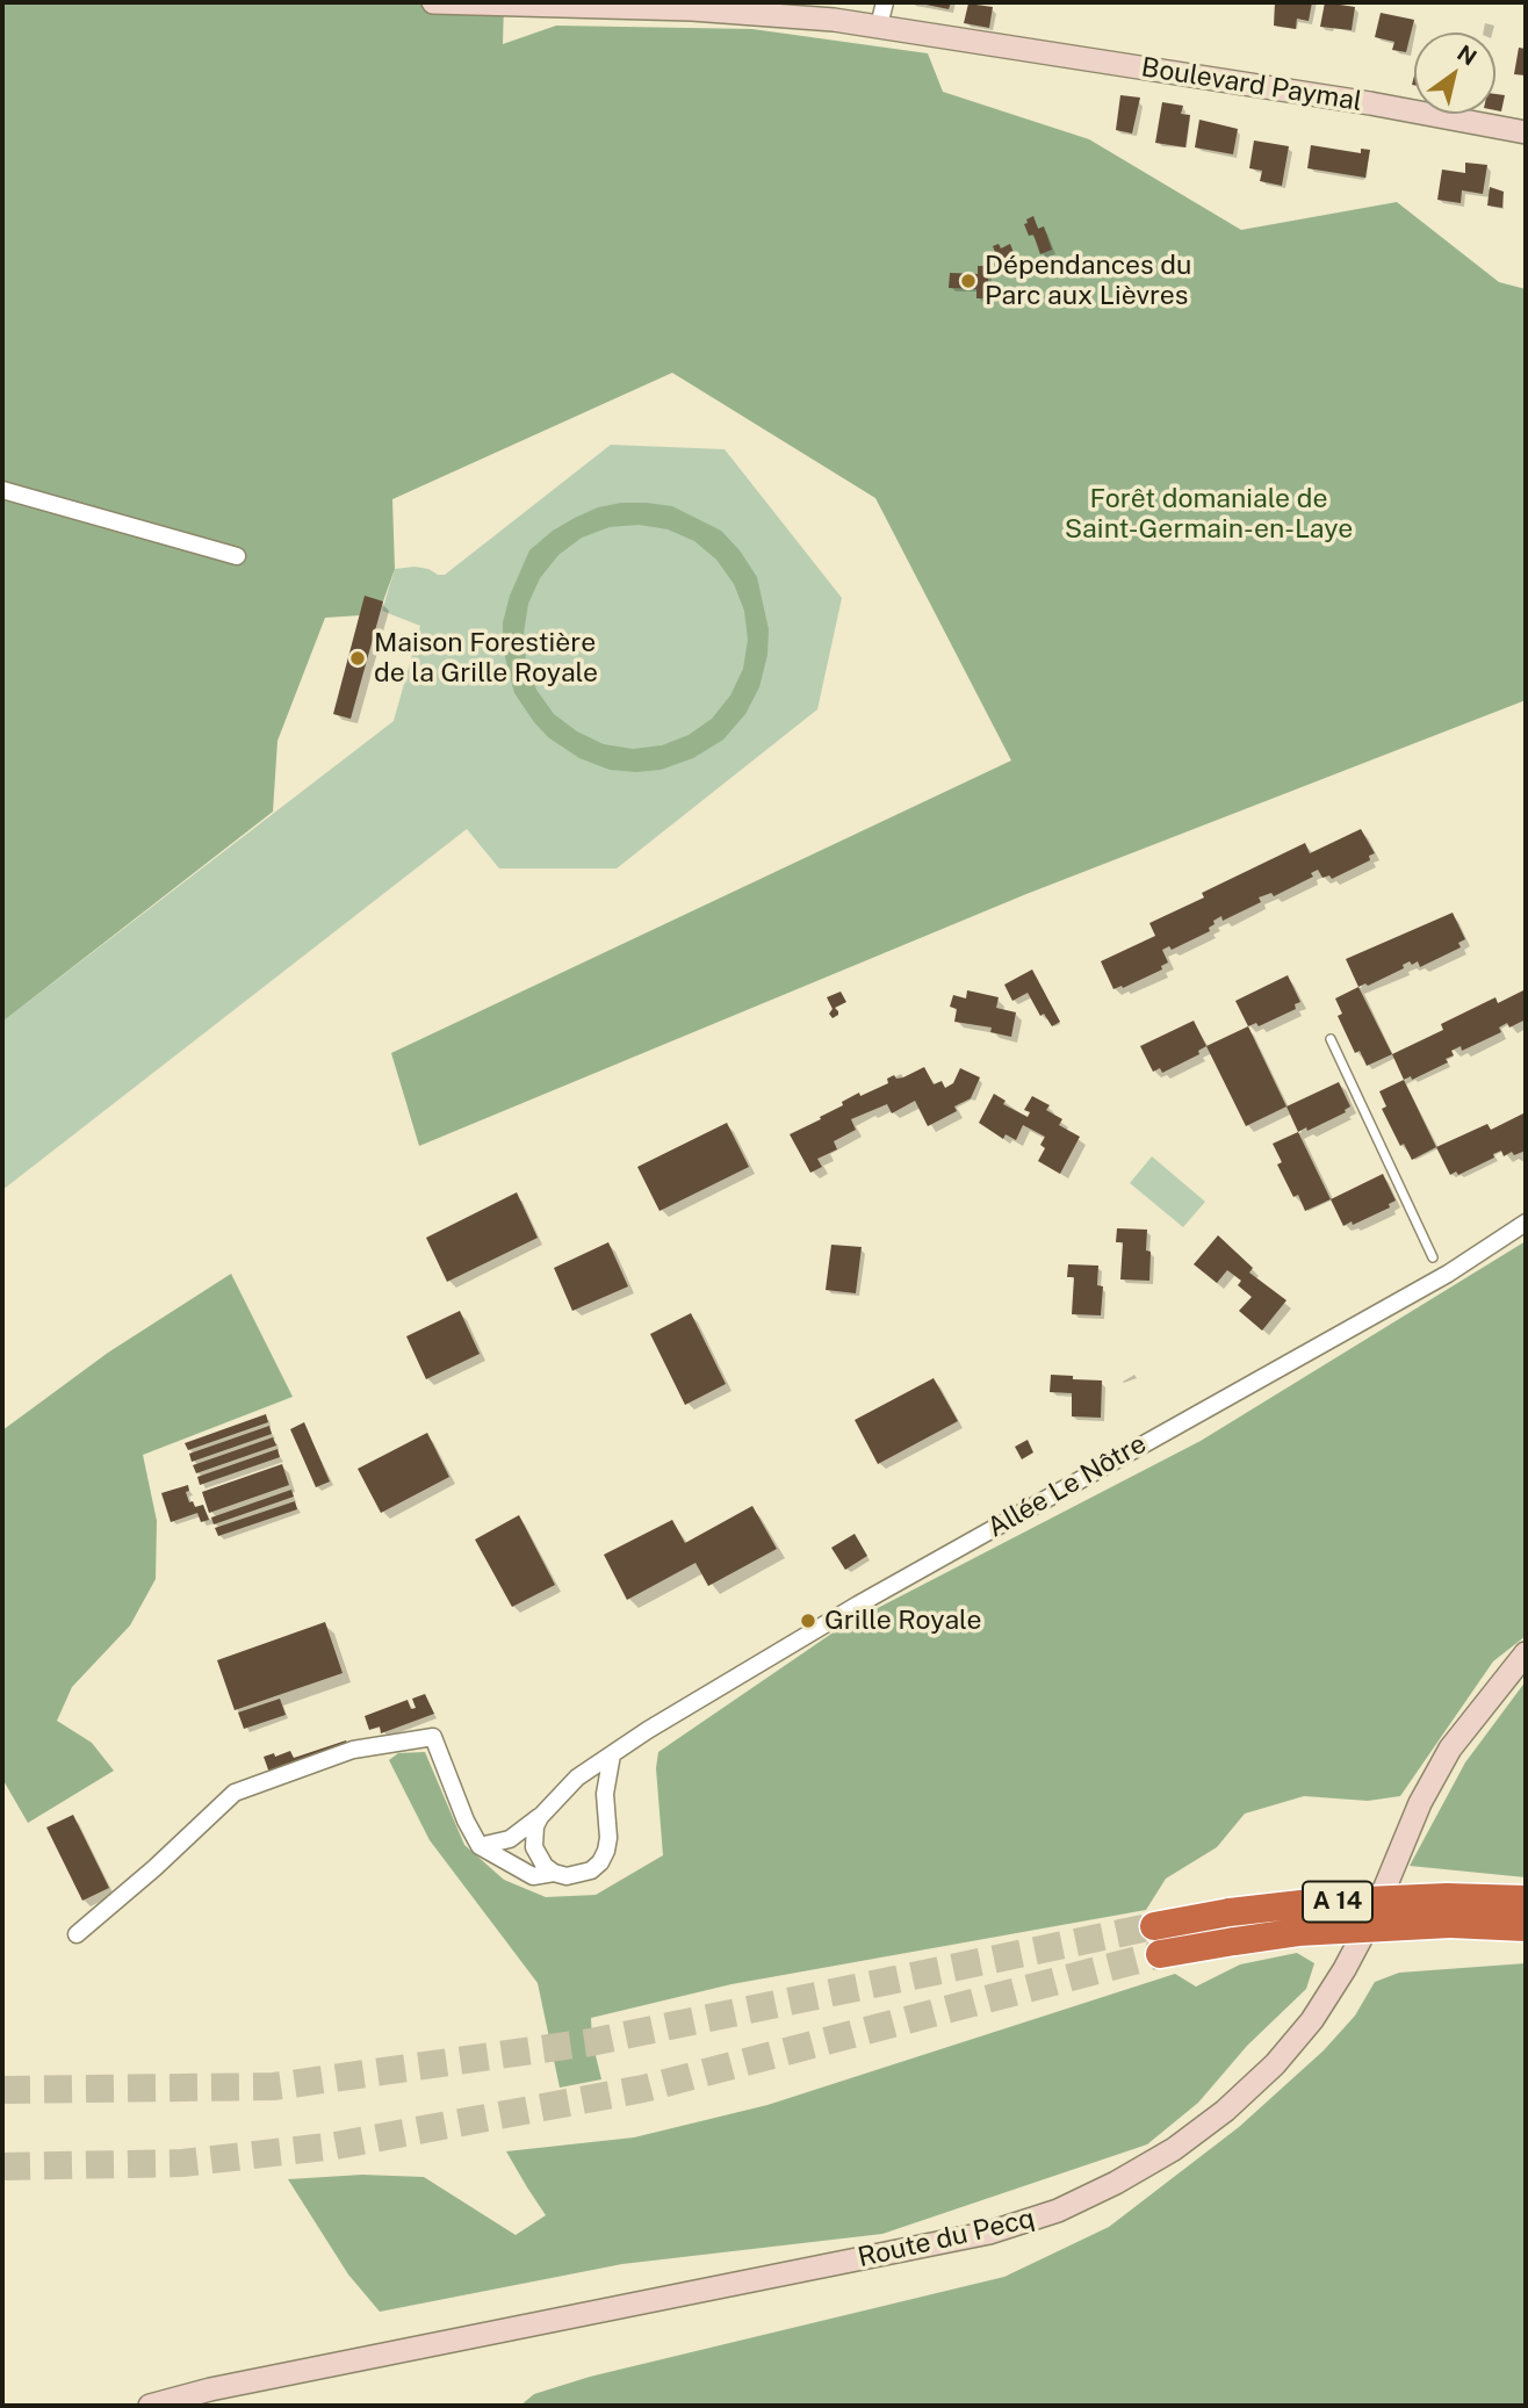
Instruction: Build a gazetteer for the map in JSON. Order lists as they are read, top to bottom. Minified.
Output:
{"streets":{"highway":["A 14"],"main road":["Boulevard Paymal","Route du Pecq"],"street":["Allée Le Nôtre"]},"parks":["Forêt domaniale de Saint-Germain-en-Laye"],"places":["Dépendances du Parc aux Lièvres","Maison Forestière de la Grille Royale","Grille Royale"],"north":"top right"}
